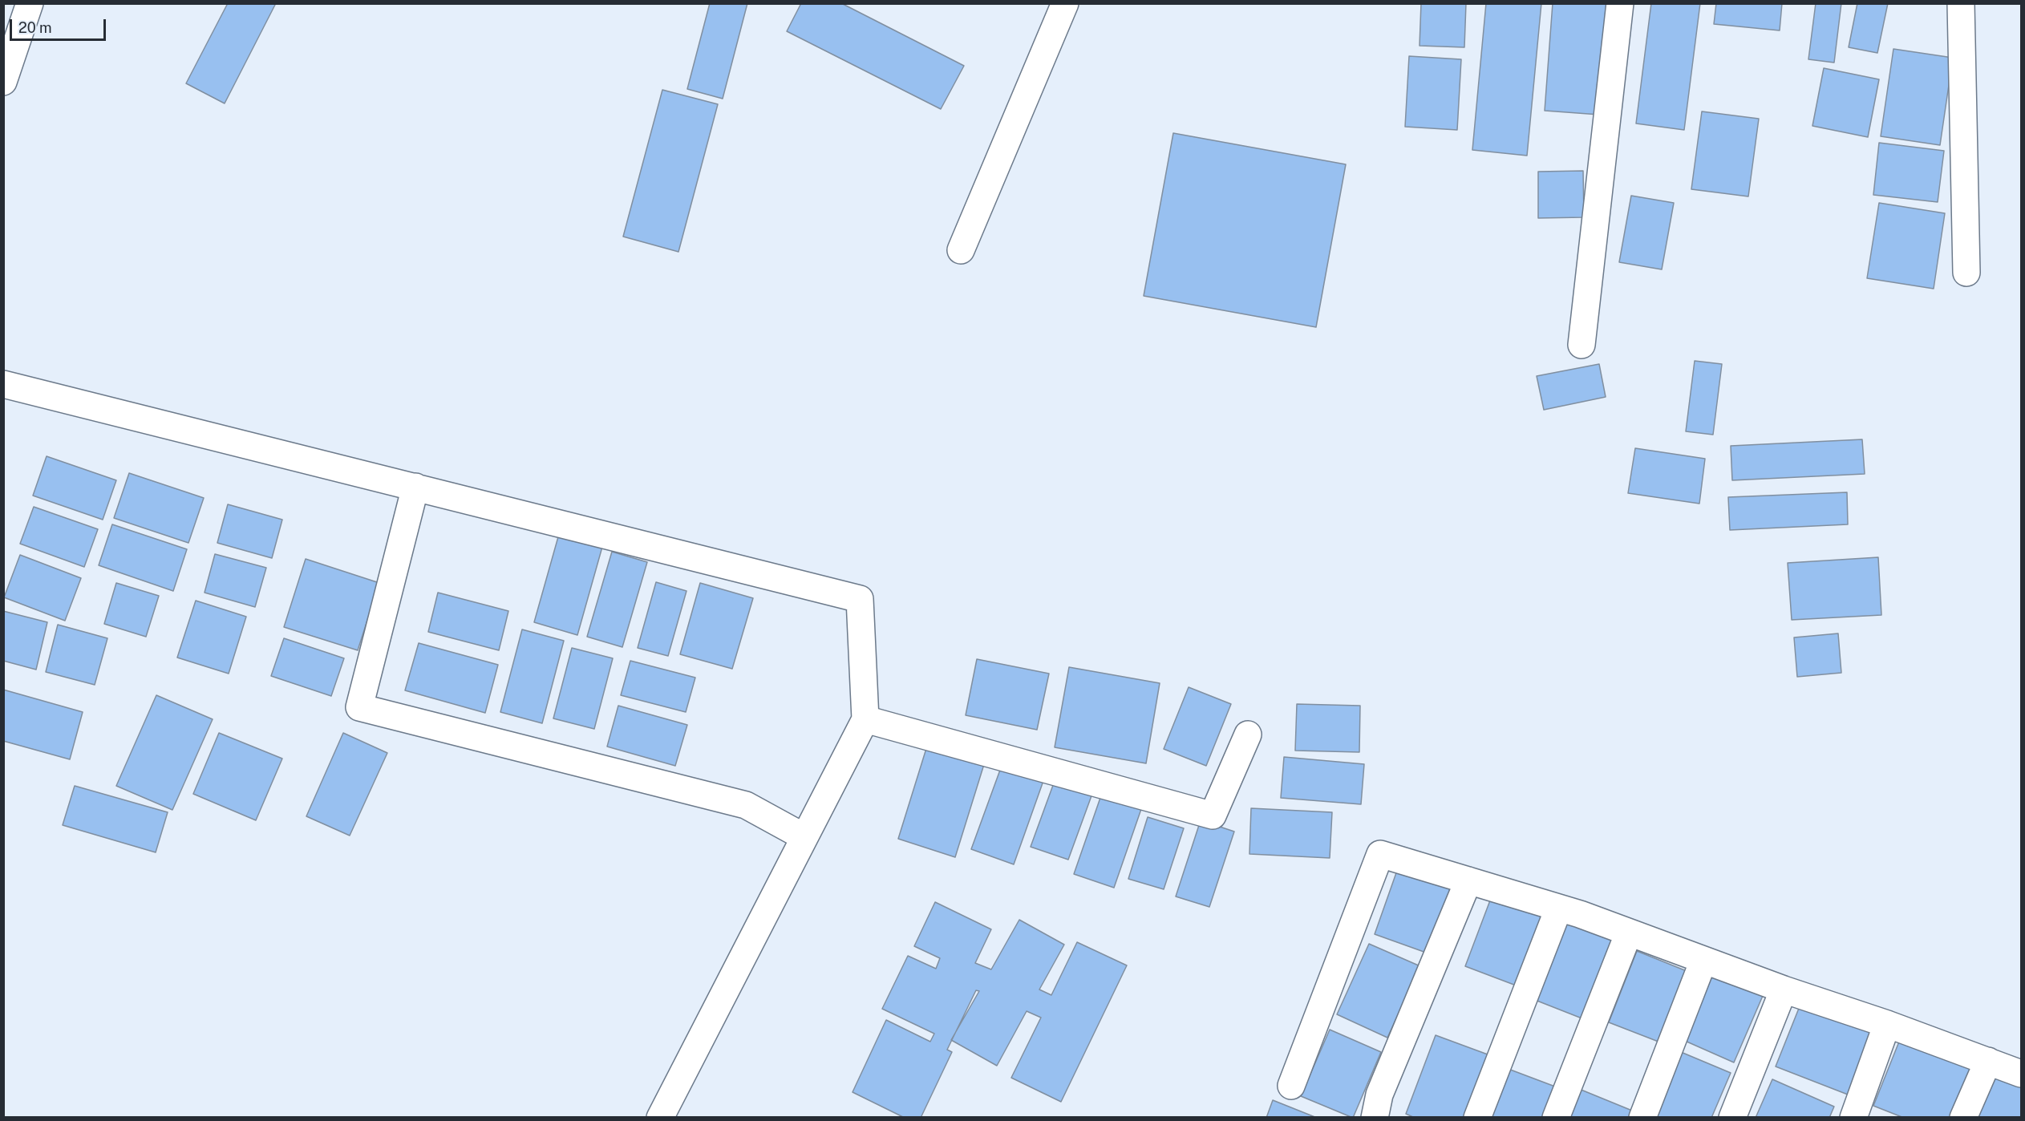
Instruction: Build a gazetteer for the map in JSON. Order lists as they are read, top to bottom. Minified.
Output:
{"scale_bar":"20 m"}
